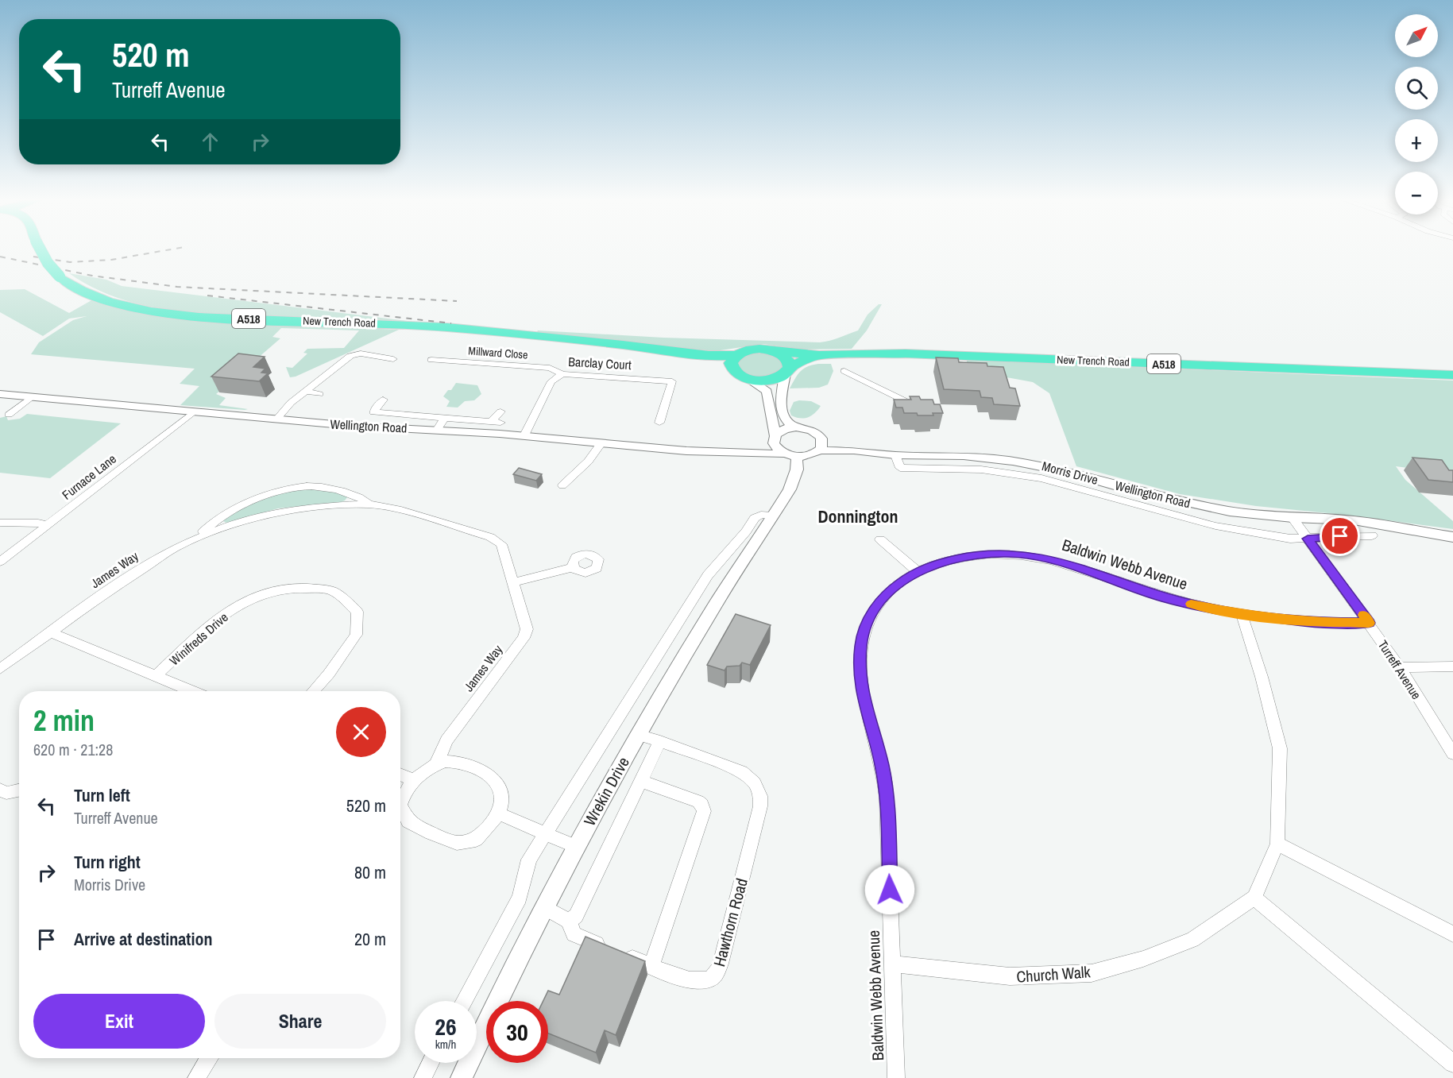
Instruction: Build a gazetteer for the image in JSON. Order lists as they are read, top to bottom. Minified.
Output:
{"streets":{"highway":["A518","New Trench Road"],"street":["Millward Close","Barclay Court","Wellington Road","Morris Drive","Furnace Lane","Baldwin Webb Avenue","James Way","Winifreds Drive","Turreff Avenue","Wrekin Drive","Hawthorn Road","Church Walk"]},"crossings":[["Millward Close","Barclay Court"],["Barclay Court","Wellington Road"],["Wellington Road","Morris Drive"],["Wellington Road","Furnace Lane"],["Wellington Road","Turreff Avenue"],["Wellington Road","Wrekin Drive"],["Morris Drive","Turreff Avenue"],["Baldwin Webb Avenue","Turreff Avenue"],["Baldwin Webb Avenue","Church Walk"],["James Way","Winifreds Drive"],["Wrekin Drive","Hawthorn Road"]],"districts":["Donnington"],"north":"top right","page":{"map_buttons":["+","−"],"turn":["520 m","Turreff Avenue"],"heading":["2 min","620 m · 21:28"],"list":[{"name":"Turn left","note":"Turreff Avenue","value":"520 m"},{"name":"Turn right","note":"Morris Drive","value":"80 m"},{"name":"Arrive at destination","value":"20 m"}],"buttons":["Exit","Share"],"speed":"26 km/h","limit":"30"}}
